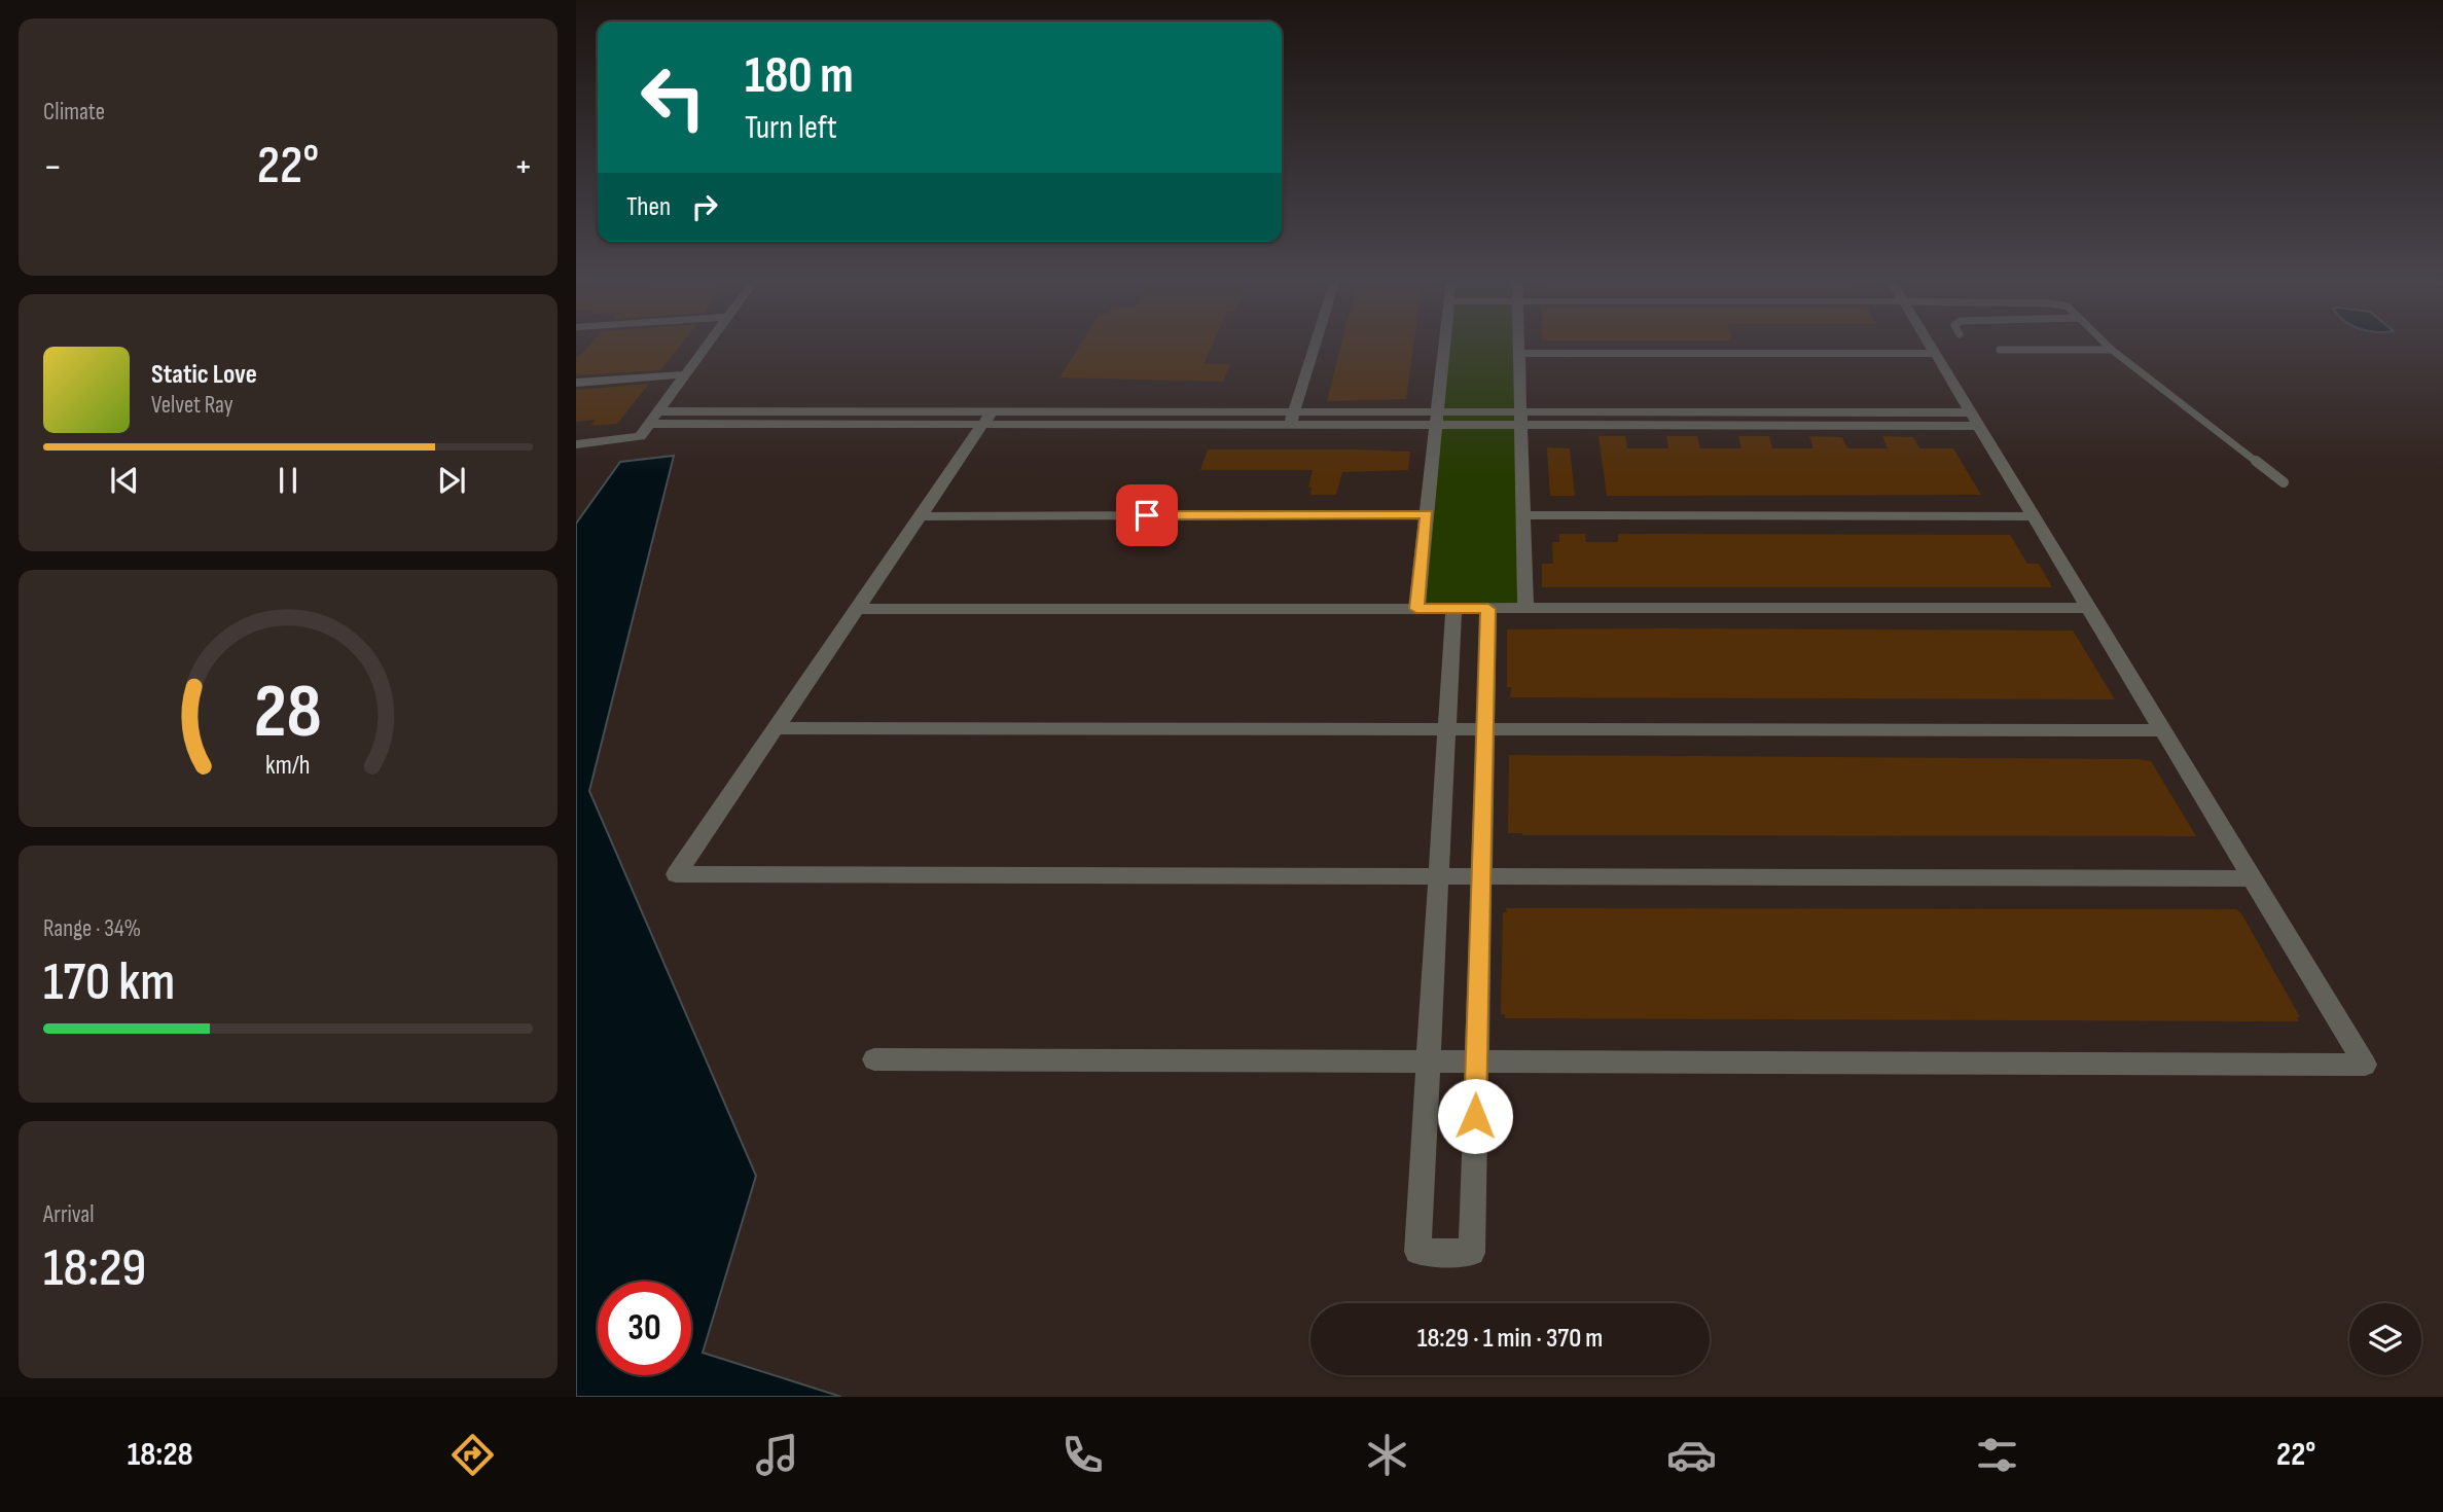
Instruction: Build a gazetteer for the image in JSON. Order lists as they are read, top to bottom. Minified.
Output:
{"page":{"tile":["Climate",["Range · 34%","170 km"],["Arrival","18:29"]],"turn":["180 m","Turn left"],"heat":["−","22°","+"],"then":"Then","song":["Static Love","Velvet Ray"],"limit":"30","trip":"18:29 · 1 min · 370 m","tabs":["18:28","22°"],"gauge":["28","km/h"]}}
